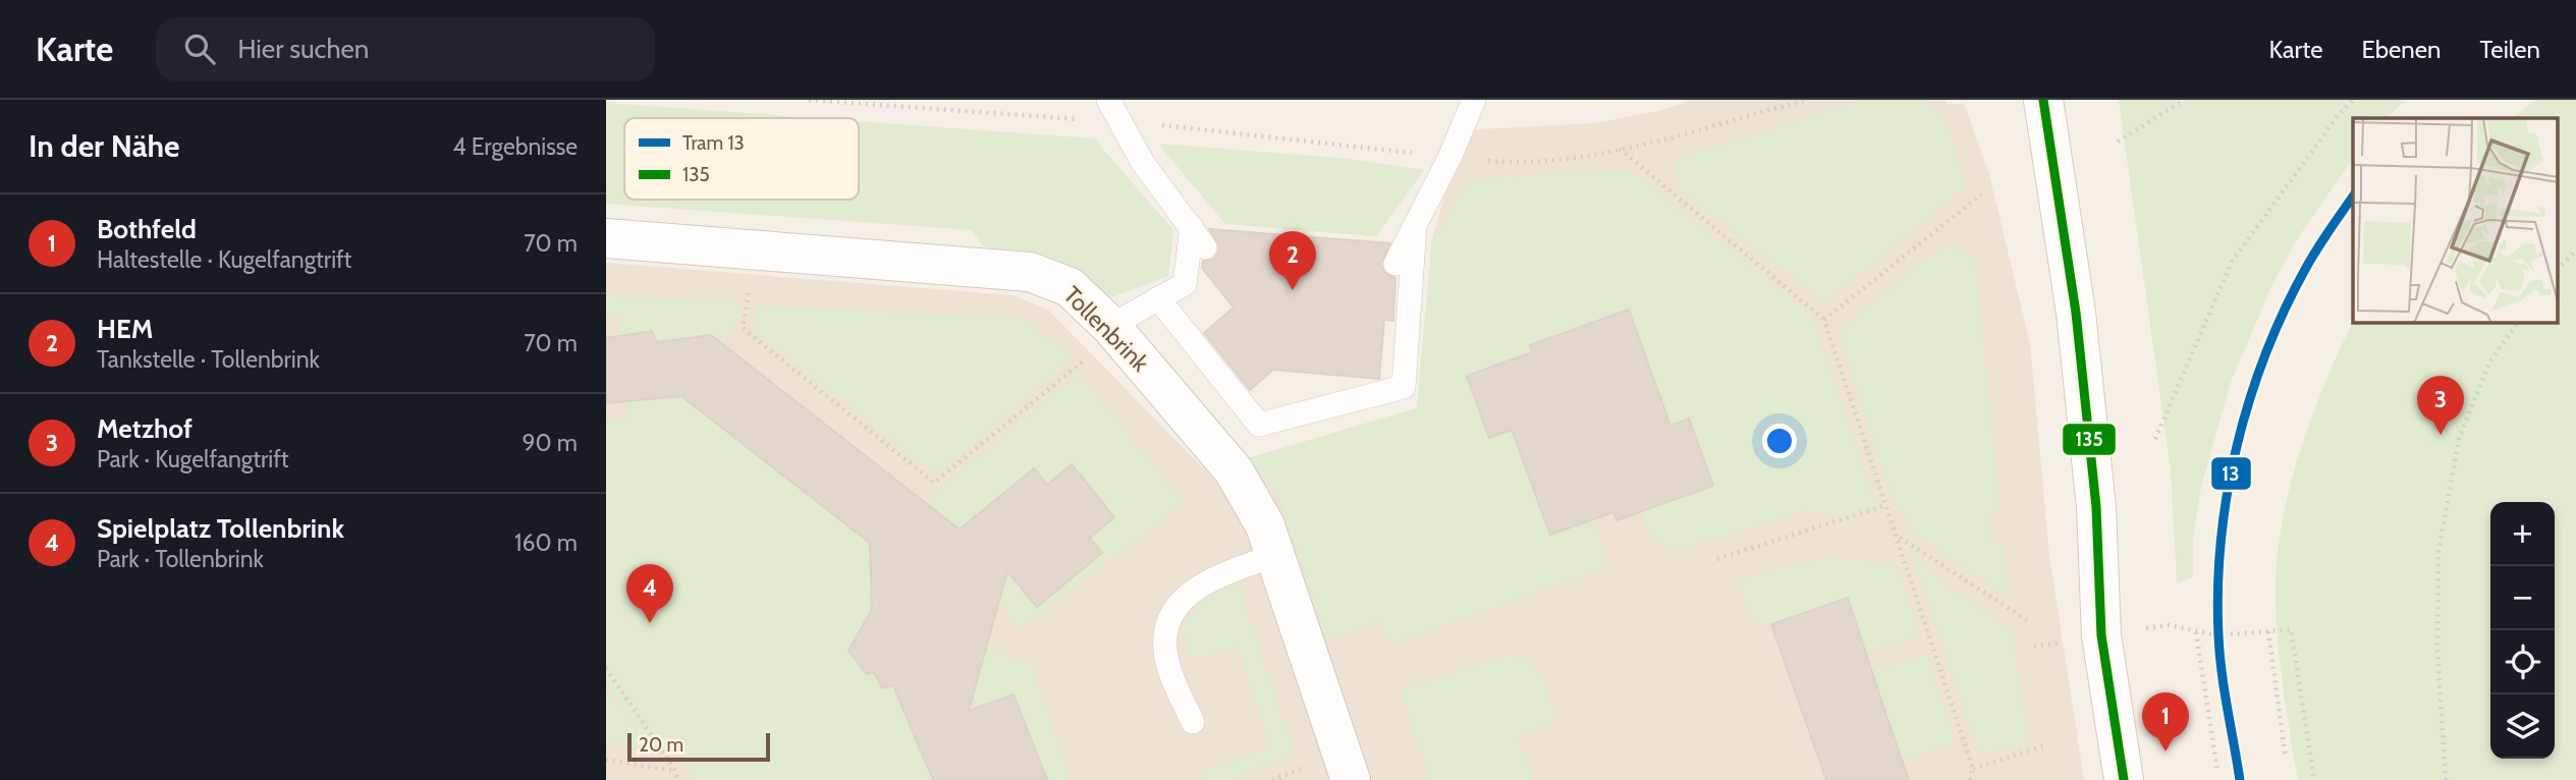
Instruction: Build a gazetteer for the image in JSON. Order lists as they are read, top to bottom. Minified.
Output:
{"streets":{"street":["Tollenbrink"]},"lines":["transit line 135","tram line 13"],"legend":["Tram 13","135"],"scale_bar":"20 m","page":{"header":"Karte","search":"Hier suchen","nav":["Karte","Ebenen","Teilen"],"heading":["In der Nähe","4 Ergebnisse"],"list":[{"mark":"1","name":"Bothfeld","note":"Haltestelle · Kugelfangtrift","value":"70 m"},{"mark":"2","name":"HEM","note":"Tankstelle · Tollenbrink","value":"70 m"},{"mark":"3","name":"Metzhof","note":"Park · Kugelfangtrift","value":"90 m"},{"mark":"4","name":"Spielplatz Tollenbrink","note":"Park · Tollenbrink","value":"160 m"}],"pins":["2","3","4","1"],"map_buttons":["+","−"],"scale":"20 m"}}
